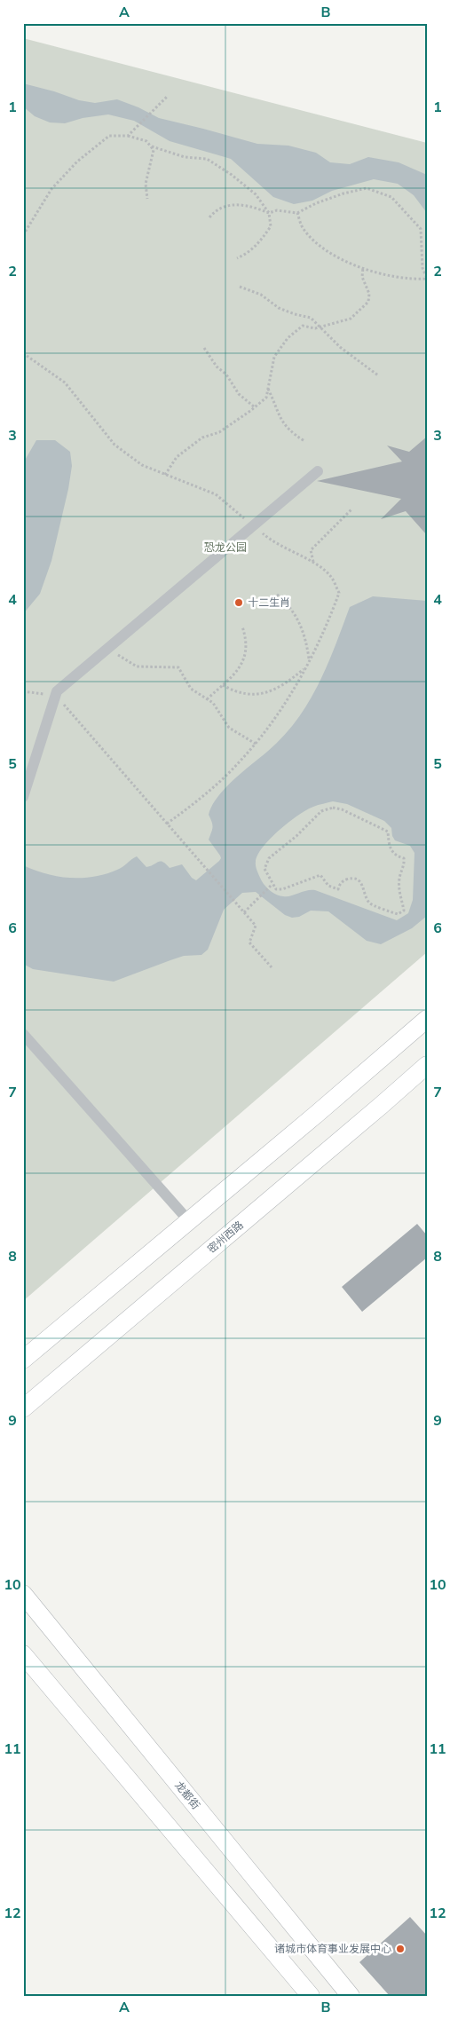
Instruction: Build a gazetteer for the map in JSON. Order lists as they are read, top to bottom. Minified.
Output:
{"streets":{"main road":["密州西路","龙都街"]},"parks":["恐龙公园"],"places":["十二生肖","诸城市体育事业发展中心"],"grid":{"columns":["A","B"],"rows":["1","2","3","4","5","6","7","8","9","10","11","12"]}}
